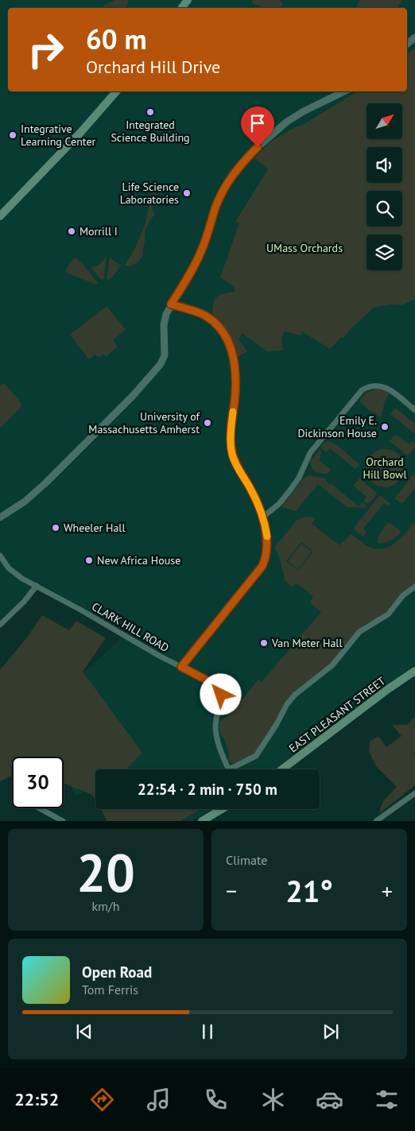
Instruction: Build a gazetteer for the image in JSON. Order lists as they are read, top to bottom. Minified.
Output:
{"streets":{"main road":["EAST PLEASANT STREET"],"street":["CLARK HILL ROAD"]},"parks":["UMass Orchards","Orchard Hill Bowl"],"places":["Integrated Science Building","Integrative Learning Center","Life Science Laboratories","Morrill I","University of Massachusetts Amherst","Emily E. Dickinson House","Wheeler Hall","New Africa House","Van Meter Hall"],"north":"top right","page":{"turn":["60 m","Orchard Hill Drive"],"limit":"30","trip":"22:54 · 2 min · 750 m","tile":[["20","km/h"],"Climate"],"heat":["−","21°","+"],"song":["Open Road","Tom Ferris"],"tabs":"22:52"}}
